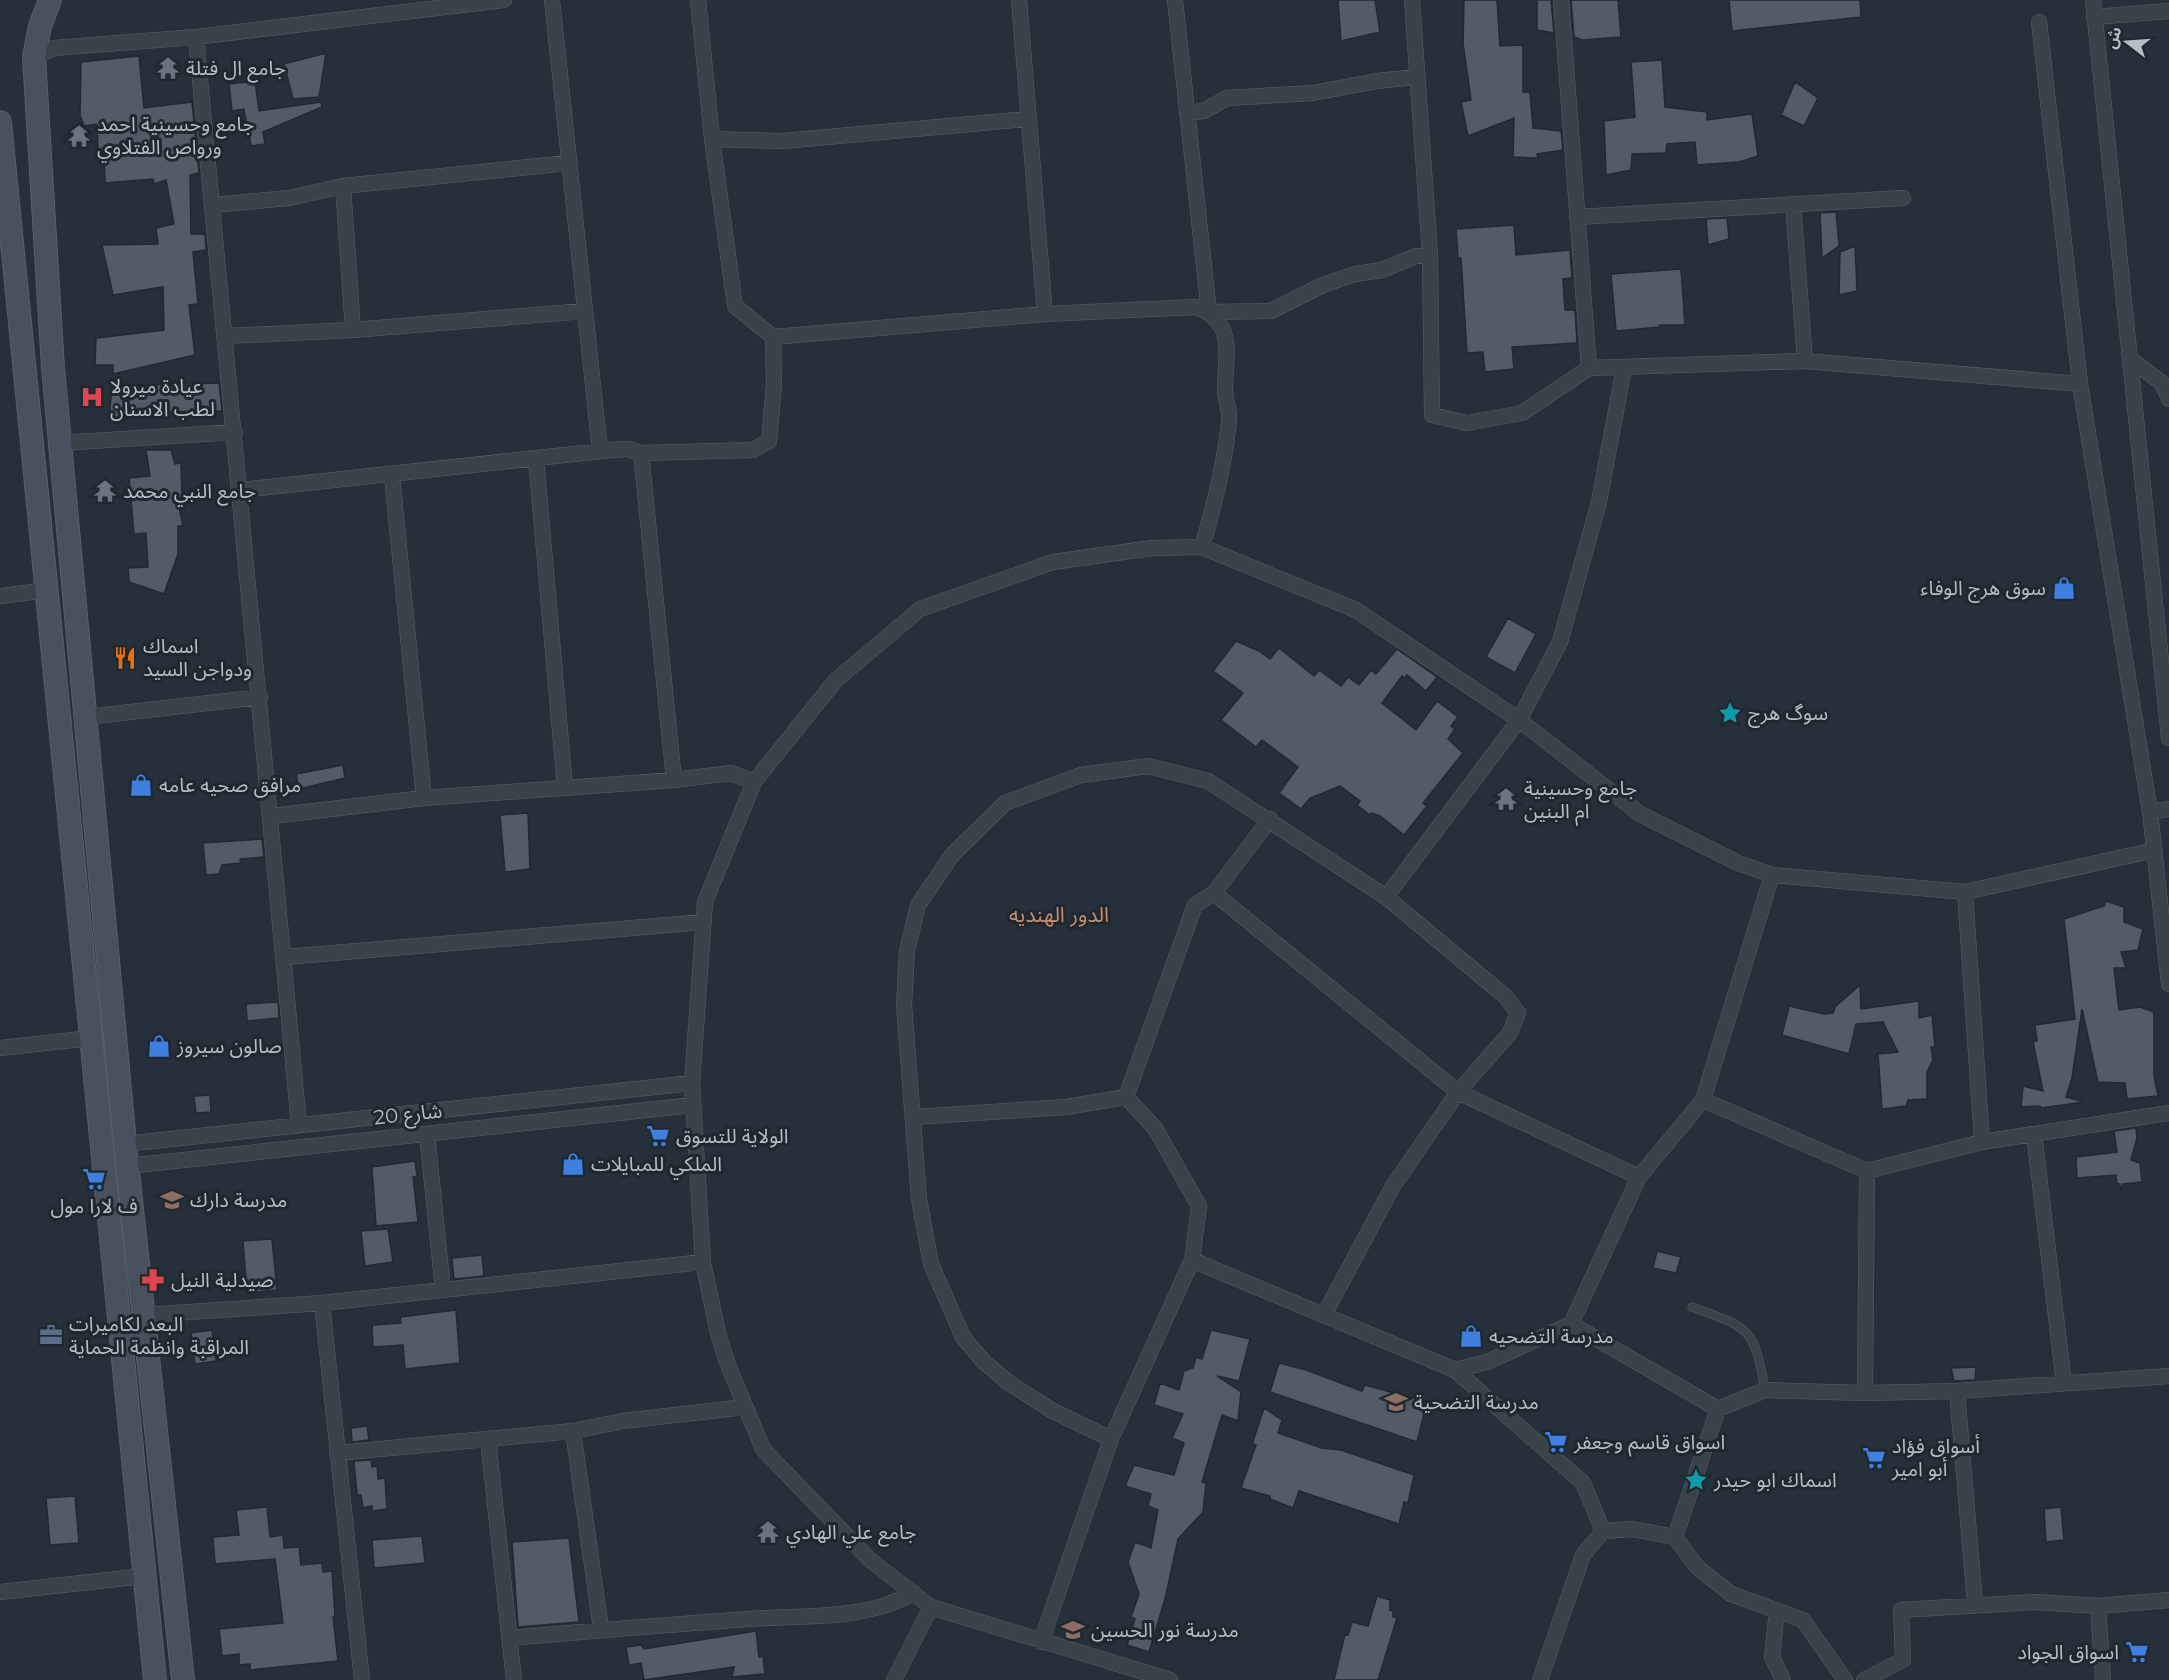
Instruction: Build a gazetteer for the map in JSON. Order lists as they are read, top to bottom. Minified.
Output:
{"streets":{"street":["شارع 20"]},"districts":["الدور الهنديه"],"places":{"temple":["جامع ال فتلة","جامع وحسينية احمد ورواص الفتلاوي","جامع النبي محمد","جامع وحسينية ام البنين","جامع علي الهادي"],"hospital":["عيادة ميرولا لطب الاسنان"],"shop":["سوق هرج الوفاء","مرافق صحيه عامه","صالون سيروز","الملكي للمبايلات","مدرسة التضحيه"],"restaurant":["اسماك ودواجن السيد"],"place":["سوگ هرج","اسماك ابو حيدر"],"supermarket":["الولاية للتسوق","ف لارا مول","اسواق قاسم وجعفر","أسواق فؤاد أبو امير","اسواق الجواد"],"school or university":["مدرسة دارك","مدرسة التضحية","مدرسة نور الحسين"],"pharmacy":["صيدلية النيل"],"office":["البعد لكاميرات المراقبة وانظمة الحماية"]},"north":"left"}
